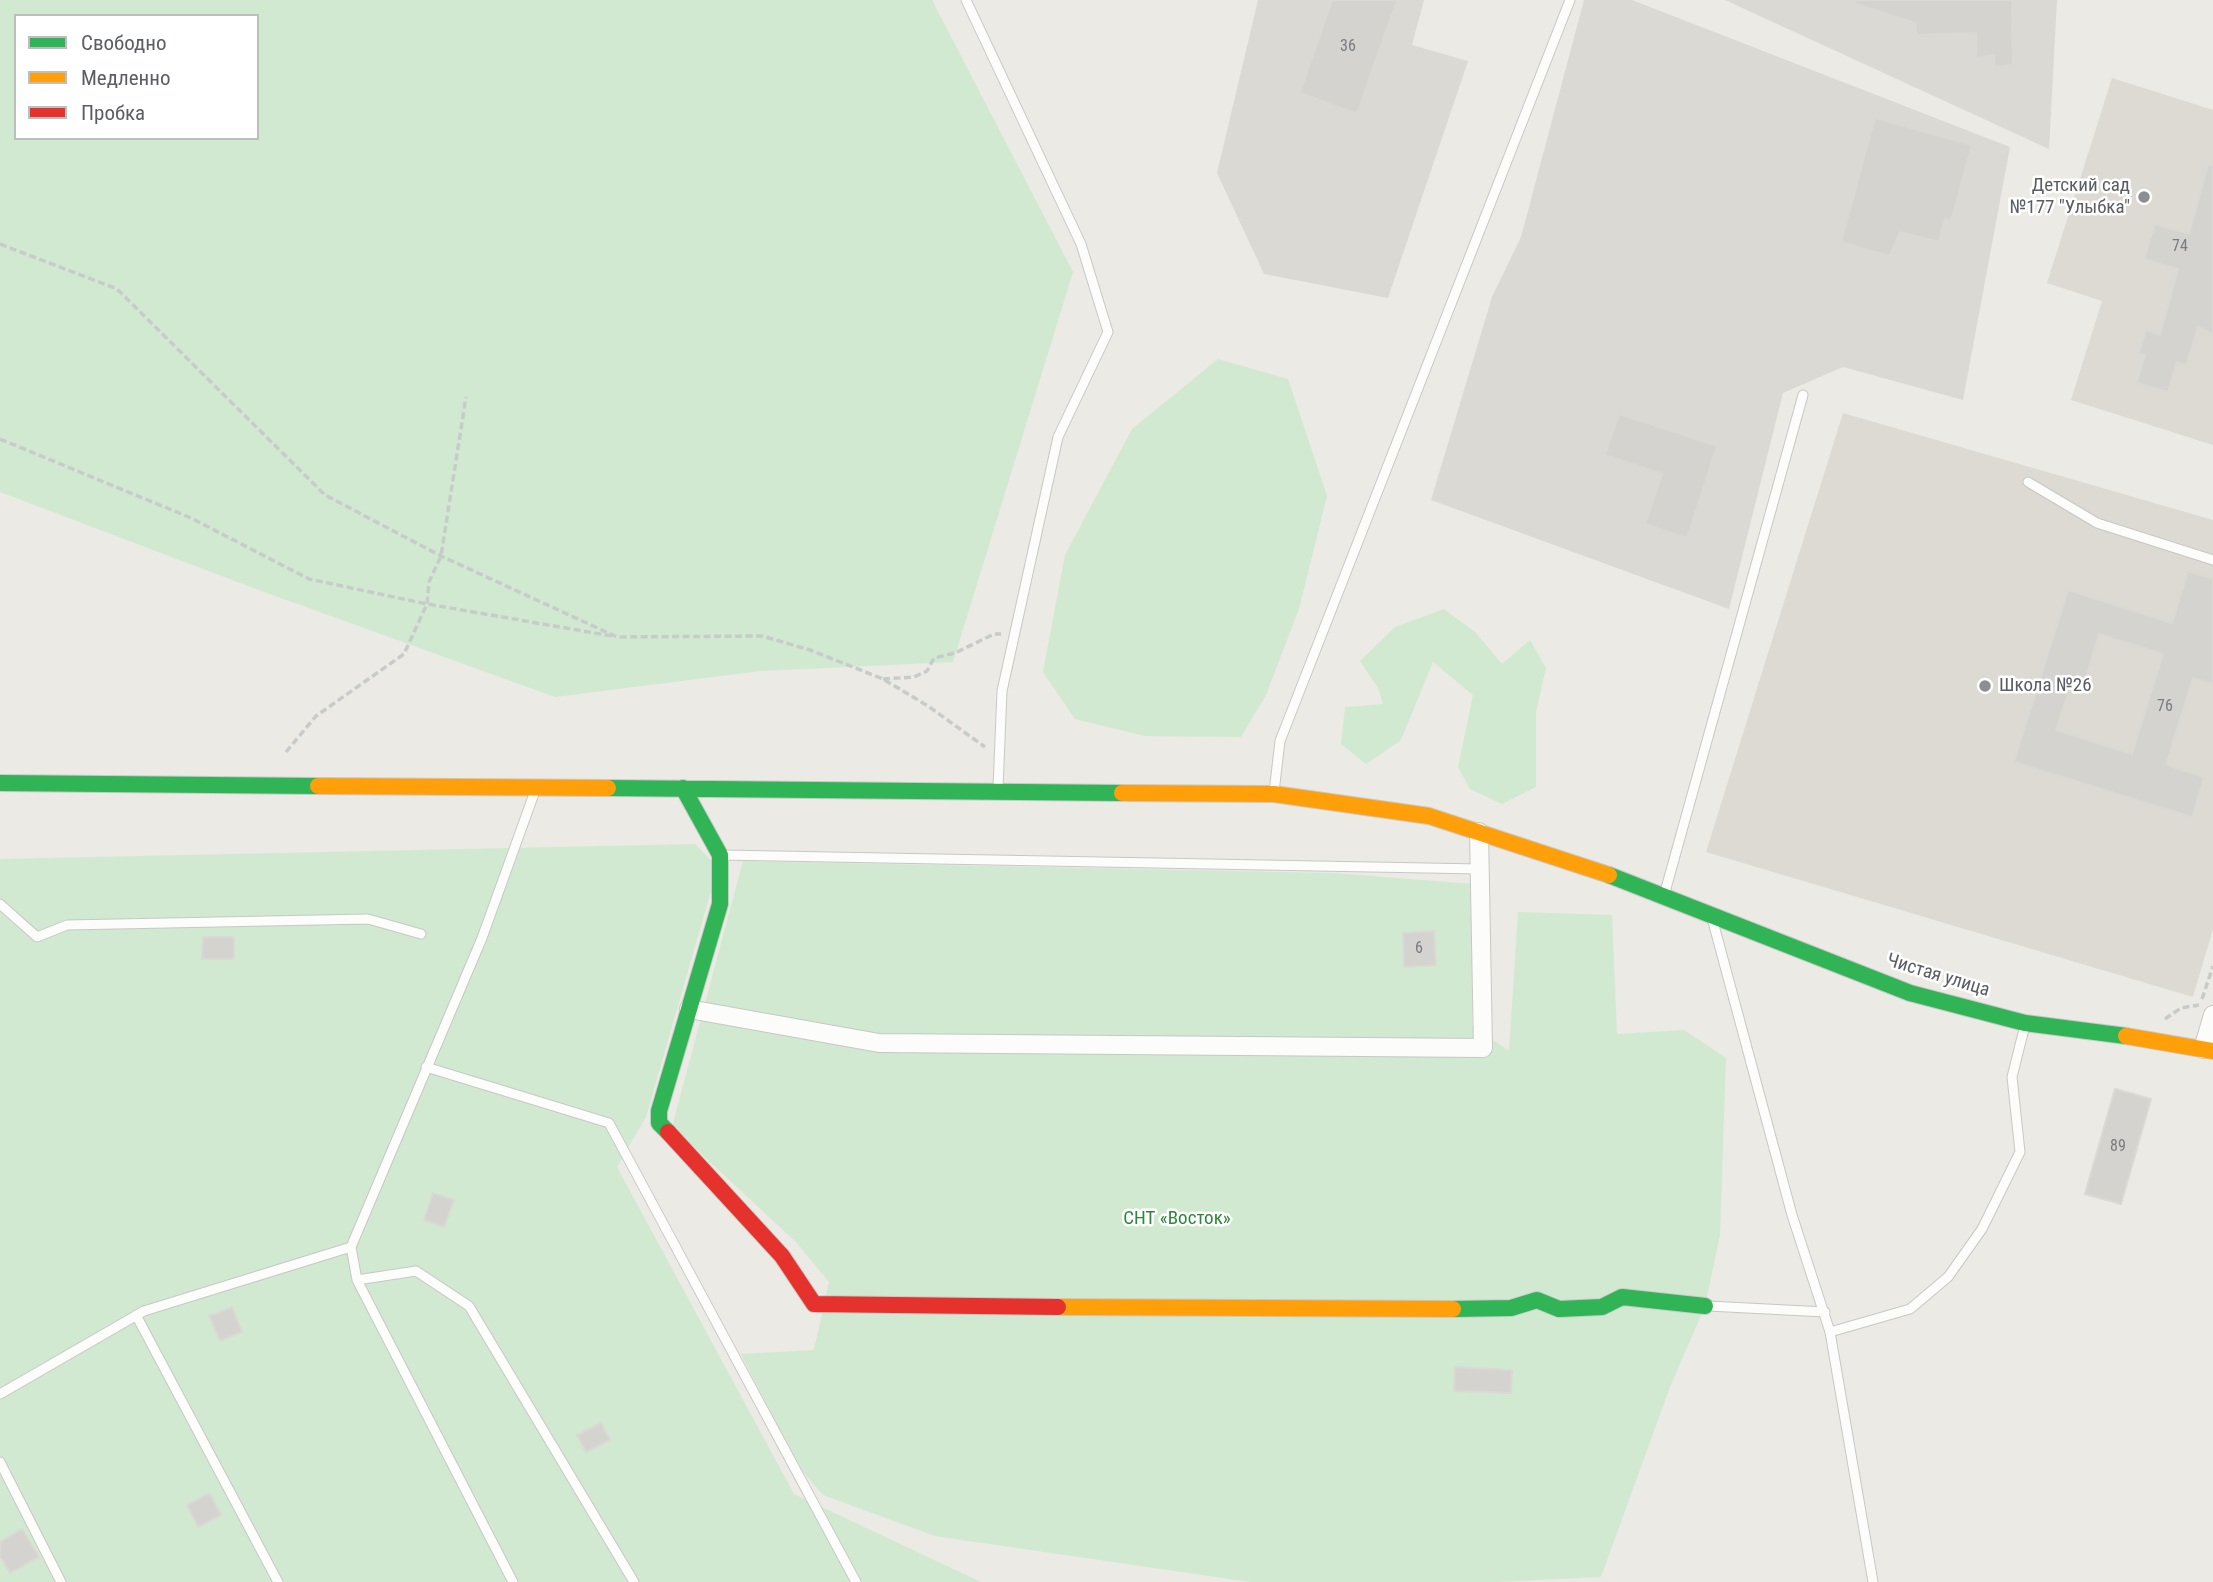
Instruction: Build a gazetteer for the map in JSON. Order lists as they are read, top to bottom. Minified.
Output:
{"streets":{"main road":["Чистая улица"]},"parks":["СНТ «Восток»"],"places":["Детский сад №177 \"Улыбка\"","Школа №26"],"house_numbers":["36","74","76","6","89"],"legend":["Свободно","Медленно","Пробка"]}
